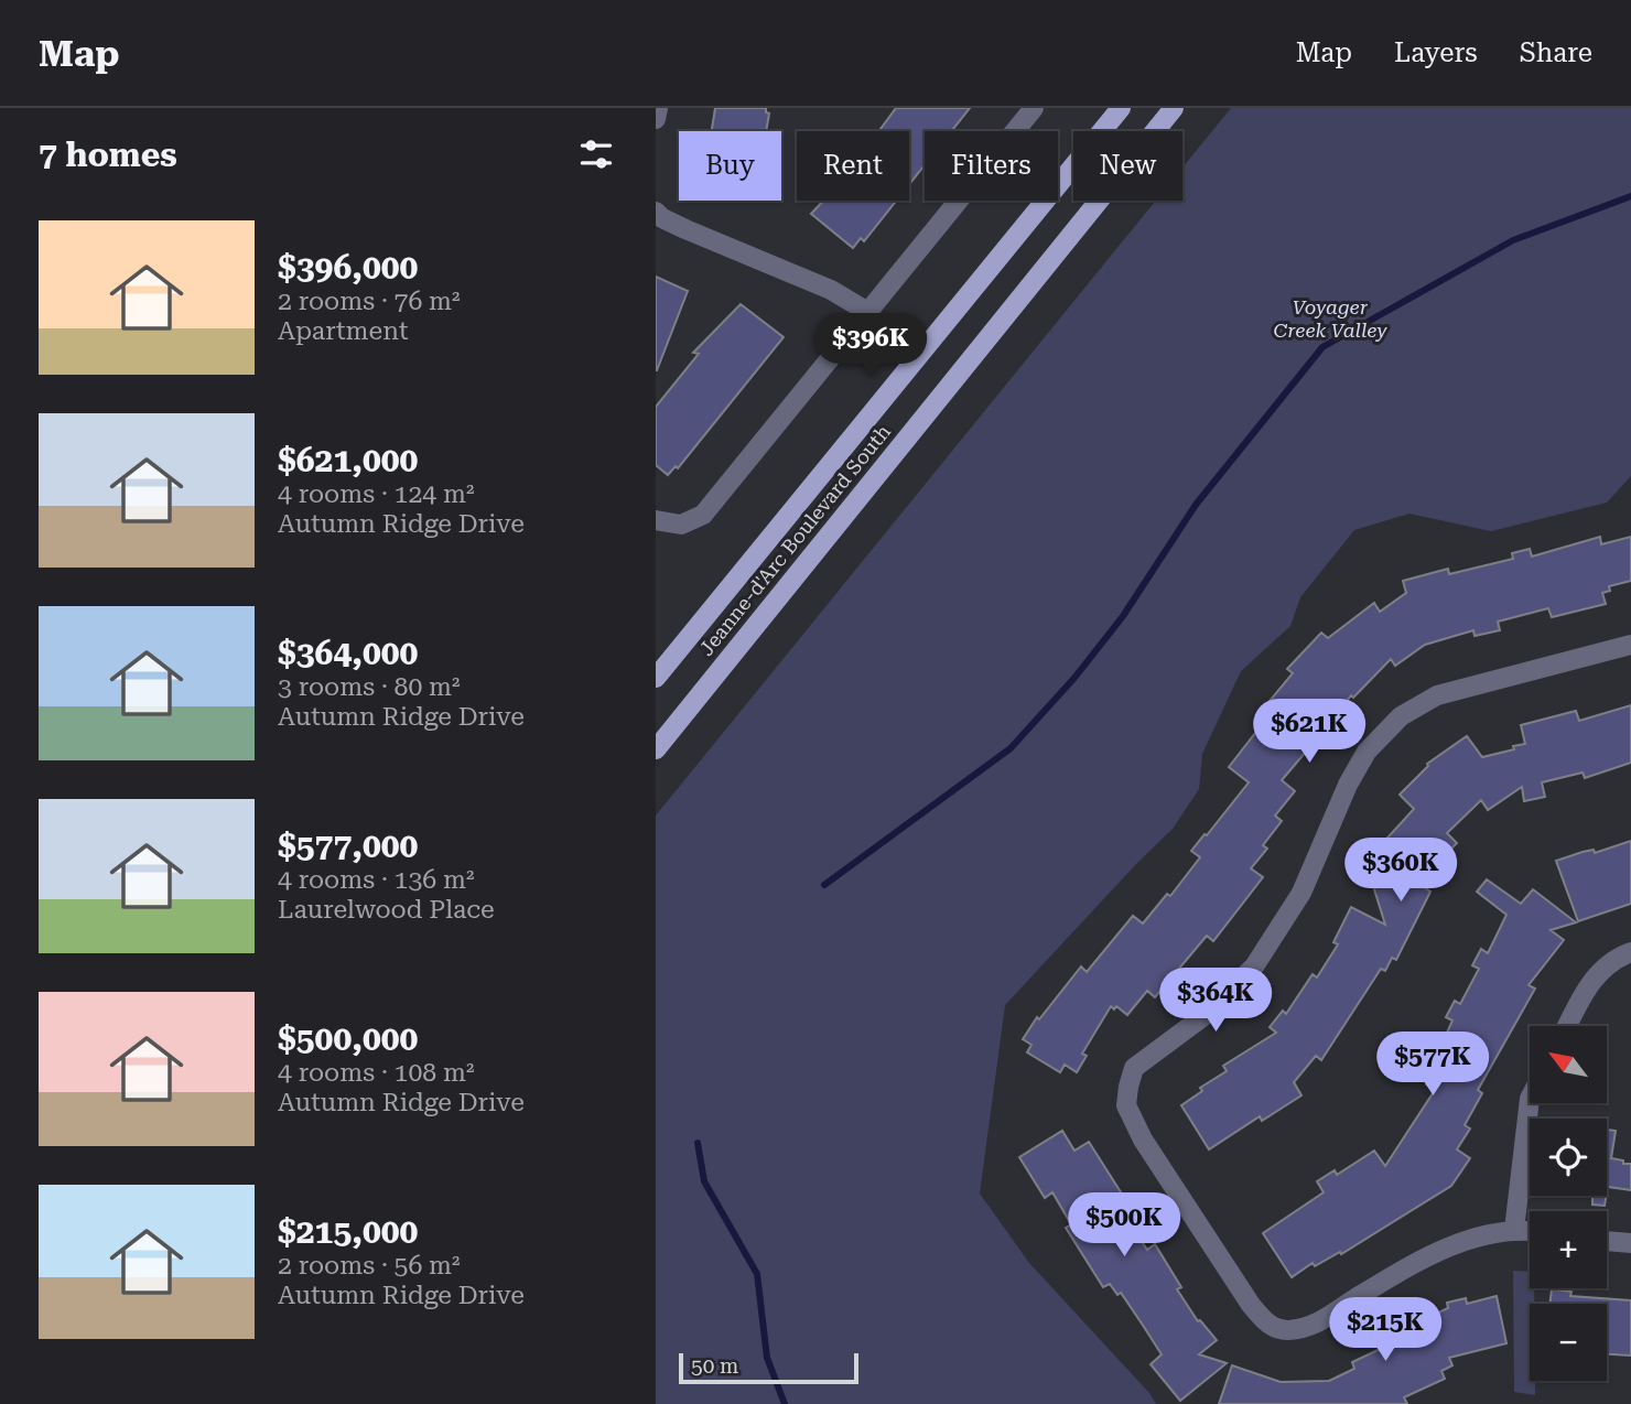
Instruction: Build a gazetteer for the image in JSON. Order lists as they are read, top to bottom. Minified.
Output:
{"streets":{"main road":["Jeanne-d'Arc Boulevard South"]},"parks":["Voyager Creek Valley"],"scale_bar":"50 m","north":"top left","page":{"header":"Map","nav":["Map","Layers","Share"],"heading":"7 homes","chip":["Buy","Rent","Filters","New"],"list":[{"name":"$396,000","note":"2 rooms · 76 m² · Apartment"},{"name":"$621,000","note":"4 rooms · 124 m² · Autumn Ridge Drive"},{"name":"$364,000","note":"3 rooms · 80 m² · Autumn Ridge Drive"},{"name":"$577,000","note":"4 rooms · 136 m² · Laurelwood Place"},{"name":"$500,000","note":"4 rooms · 108 m² · Autumn Ridge Drive"},{"name":"$215,000","note":"2 rooms · 56 m² · Autumn Ridge Drive"}],"price":["$396K","$621K","$360K","$364K","$577K","$500K","$215K"],"map_buttons":["+","−"],"scale":"50 m"}}
